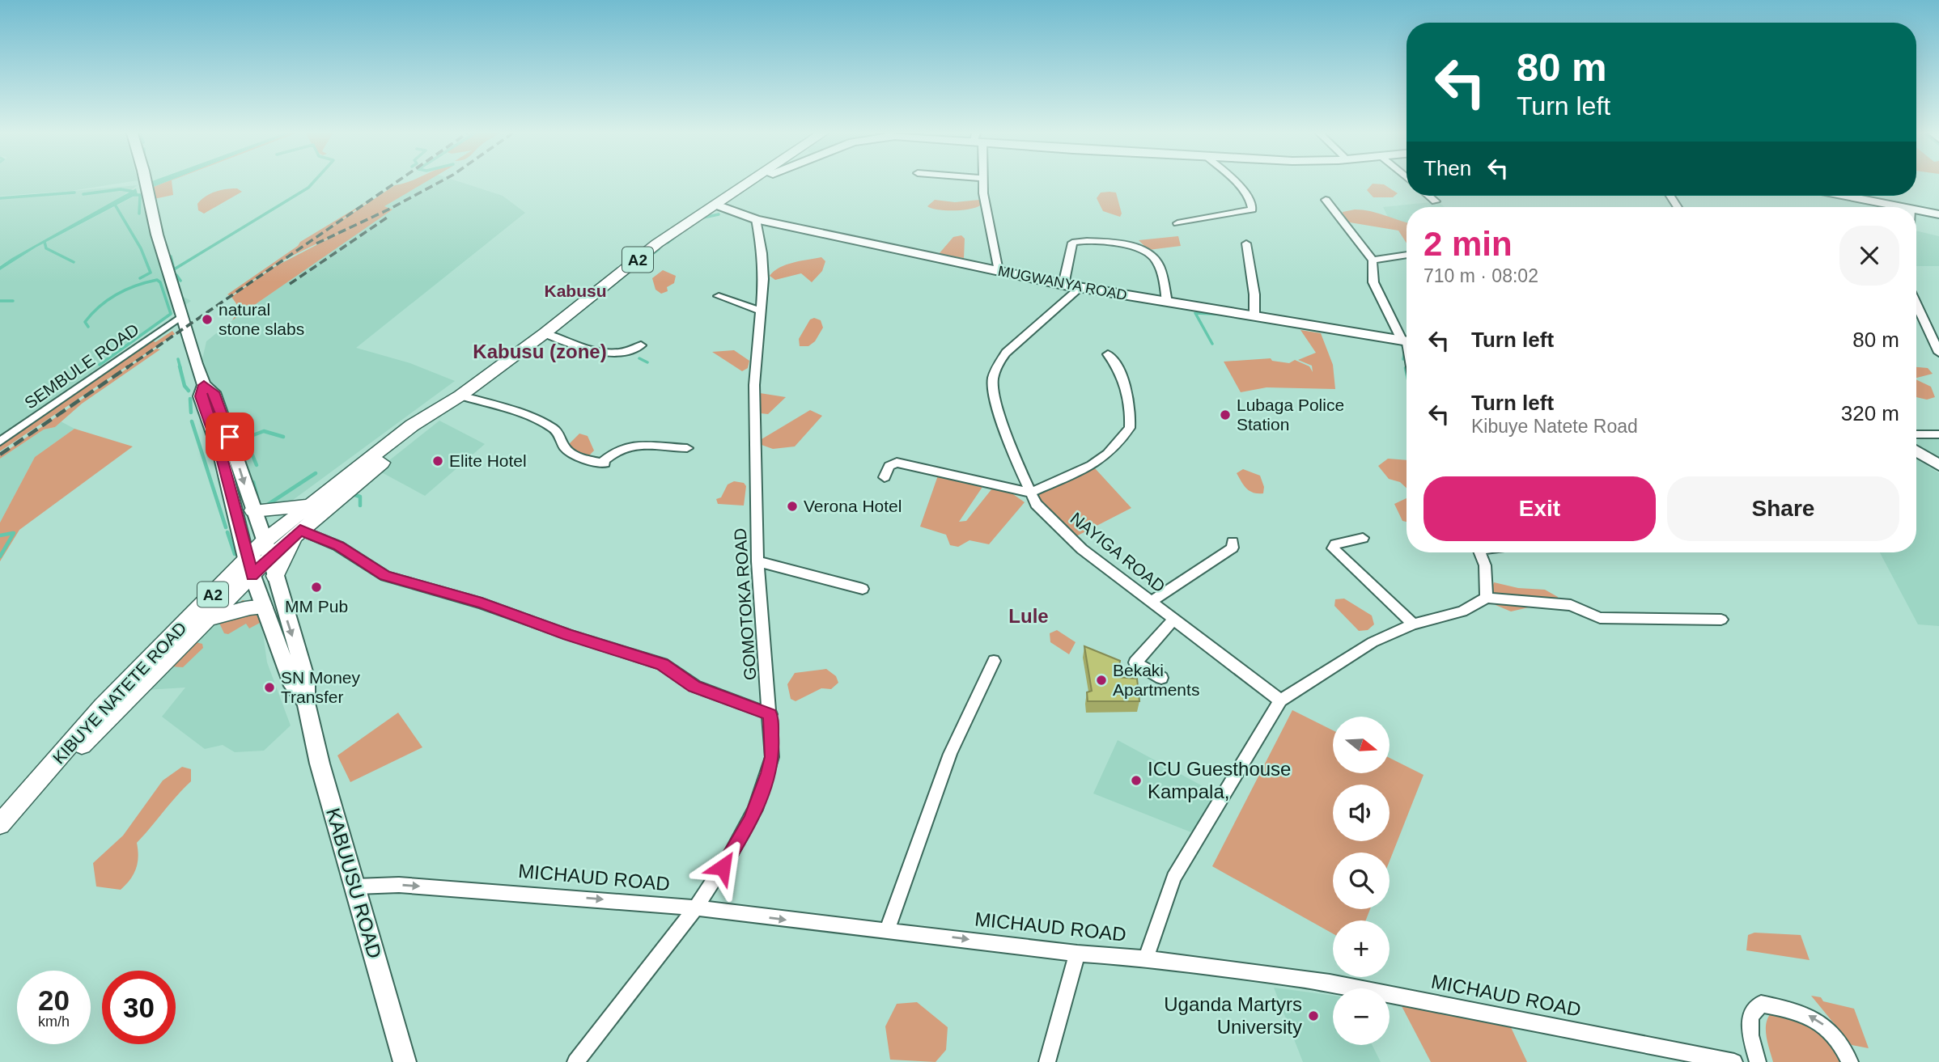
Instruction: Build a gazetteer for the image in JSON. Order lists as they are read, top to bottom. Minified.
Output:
{"streets":{"main road":["A2","KIBUYE NATETE ROAD"],"street":["MUGWANYA ROAD","SEMBULE ROAD","NAYIGA ROAD","GOMOTOKA ROAD","MICHAUD ROAD","KABUUSU ROAD"]},"crossings":[["MUGWANYA ROAD","NAYIGA ROAD"],["MUGWANYA ROAD","GOMOTOKA ROAD"],["MUGWANYA ROAD","KIBUYE NATETE ROAD"],["GOMOTOKA ROAD","MICHAUD ROAD"],["KIBUYE NATETE ROAD","KABUUSU ROAD"],["MICHAUD ROAD","KABUUSU ROAD"]],"one_way":["MICHAUD ROAD"],"districts":["Kabusu","Kabusu (zone)","Lule"],"places":["natural stone slabs","Lubaga Police Station","Elite Hotel","Verona Hotel","MM Pub","Bekaki Apartments","SN Money Transfer","ICU Guesthouse Kampala,","Uganda Martyrs University"],"north":"right","page":{"turn":["80 m","Turn left"],"then":"Then","heading":["2 min","710 m · 08:02"],"list":[{"name":"Turn left","value":"80 m"},{"name":"Turn left","note":"Kibuye Natete Road","value":"320 m"}],"buttons":["Exit","Share"],"map_buttons":["+","−"],"speed":"20 km/h","limit":"30"}}
